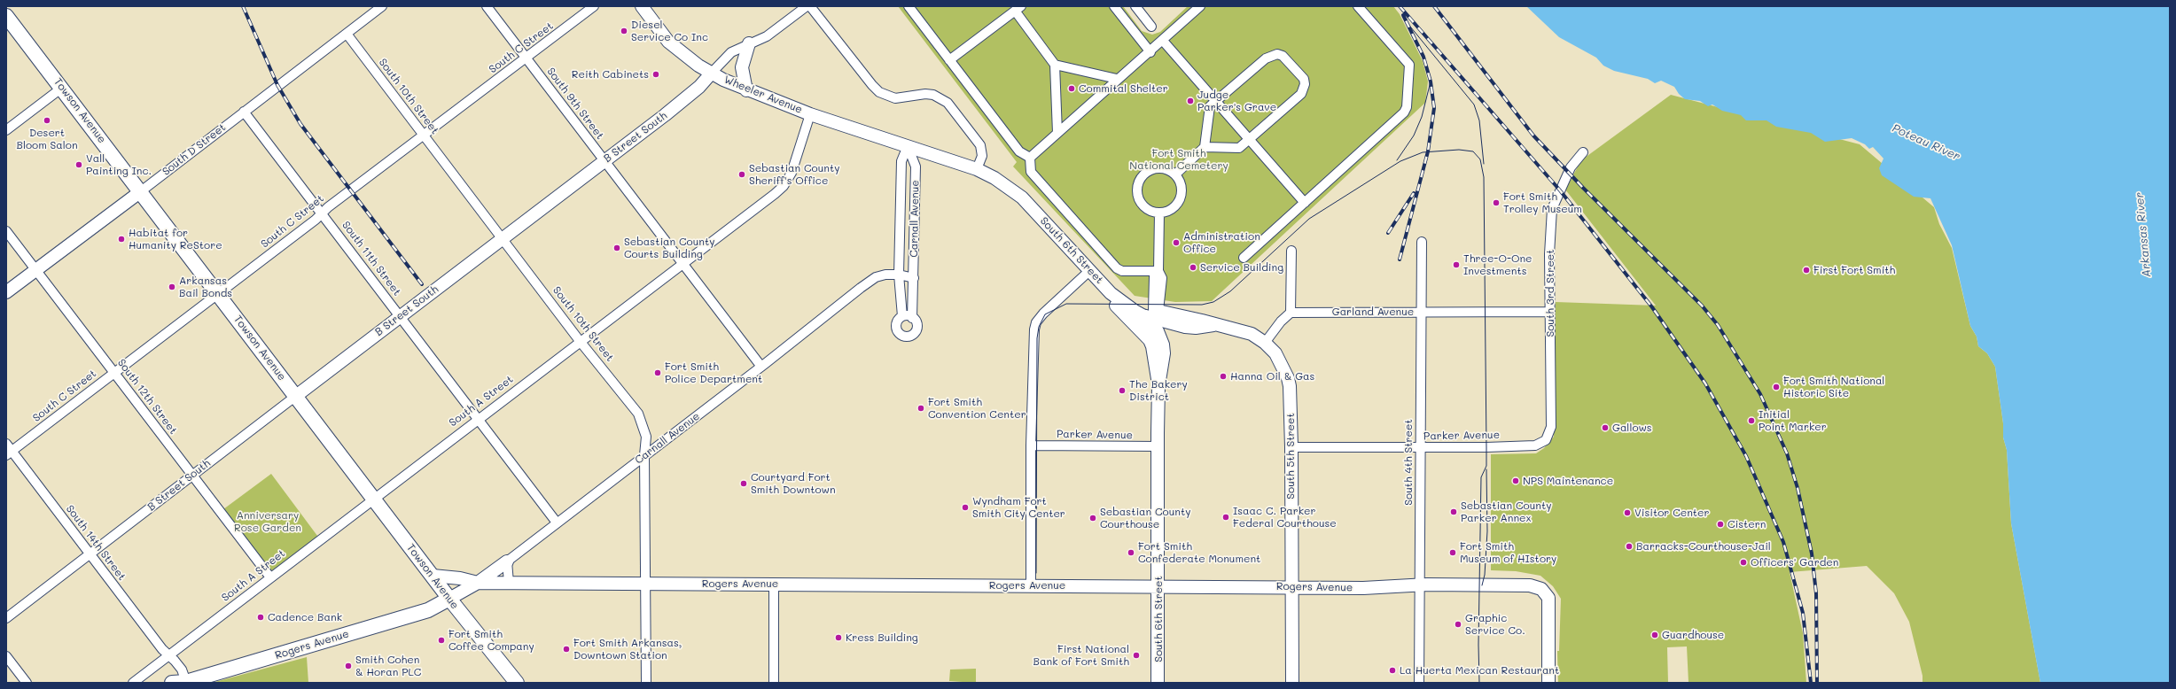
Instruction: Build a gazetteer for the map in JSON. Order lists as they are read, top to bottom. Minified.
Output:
{"streets":{"main road":["Towson Avenue","Rogers Avenue"],"street":["South C Street","Wheeler Avenue","South 10th Street","South 9th Street","B Street South","South D Street","Carnall Avenue","South 6th Street","South 11th Street","South 3rd Street","Garland Avenue","South 12th Street","South A Street","Parker Avenue","South 5th Street","South 4th Street","South 14th Street"]},"crossings":[["South C Street","South 10th Street"],["South C Street","South 9th Street"],["South C Street","Towson Avenue"],["South C Street","South 11th Street"],["South C Street","South 12th Street"],["South C Street","South 14th Street"],["Wheeler Avenue","B Street South"],["Wheeler Avenue","Carnall Avenue"],["Wheeler Avenue","South A Street"],["South 10th Street","B Street South"],["South 10th Street","South D Street"],["South 10th Street","Carnall Avenue"],["South 10th Street","South A Street"],["South 10th Street","Rogers Avenue"],["South 9th Street","B Street South"],["South 9th Street","Carnall Avenue"],["South 9th Street","South A Street"],["Towson Avenue","B Street South"],["Towson Avenue","South D Street"],["Towson Avenue","South A Street"],["Towson Avenue","Rogers Avenue"],["B Street South","South 11th Street"],["B Street South","South 12th Street"],["B Street South","South 14th Street"],["South D Street","South 11th Street"],["South D Street","South 12th Street"],["Carnall Avenue","South 11th Street"],["South 6th Street","Parker Avenue"],["South 6th Street","Rogers Avenue"],["South 11th Street","South A Street"],["South 3rd Street","Garland Avenue"],["South 3rd Street","Parker Avenue"],["Garland Avenue","South 4th Street"],["South 12th Street","South A Street"],["South A Street","South 14th Street"],["Parker Avenue","South 5th Street"],["Parker Avenue","South 4th Street"],["South 5th Street","Rogers Avenue"],["South 4th Street","Rogers Avenue"],["South 14th Street","Rogers Avenue"]],"water":["Poteau River","Arkansas River"],"parks":["Fort Smith National Cemetery","Anniversary Rose Garden"],"places":["Diesel Service Co Inc","Reith Cabinets","Commital Shelter","Judge Parker's Grave","Desert Bloom Salon","Vall Painting Inc.","Sebastian County Sheriff's Office","Fort Smith Trolley Museum","Habitat for Humanity ReStore","Administration Office","Sebastian County Courts Building","Three-O-One Investments","Service Building","First Fort Smith","Arkansas Bail Bonds","Fort Smith Police Department","Hanna Oil & Gas","Fort Smith National Historic Site","The Bakery District","Fort Smith Convention Center","Initial Point Marker","Gallows","NPS Maintenance","Courtyard Fort Smith Downtown","Wyndham Fort Smith City Center","Sebastian County Parker Annex","Visitor Center","Isaac C. Parker Federal Courthouse","Sebastian County Courthouse","Cistern","Barracks-Courthouse-Jail","Fort Smith Confederate Monument","Fort Smith Museum of HIstory","Officers' Garden","Cadence Bank","Graphic Service Co.","Guardhouse","Kress Building","Fort Smith Coffee Company","Fort Smith Arkansas, Downtown Station","First National Bank of Fort Smith","Smith Cohen & Horan PLC","La Huerta Mexican Restaurant"]}
